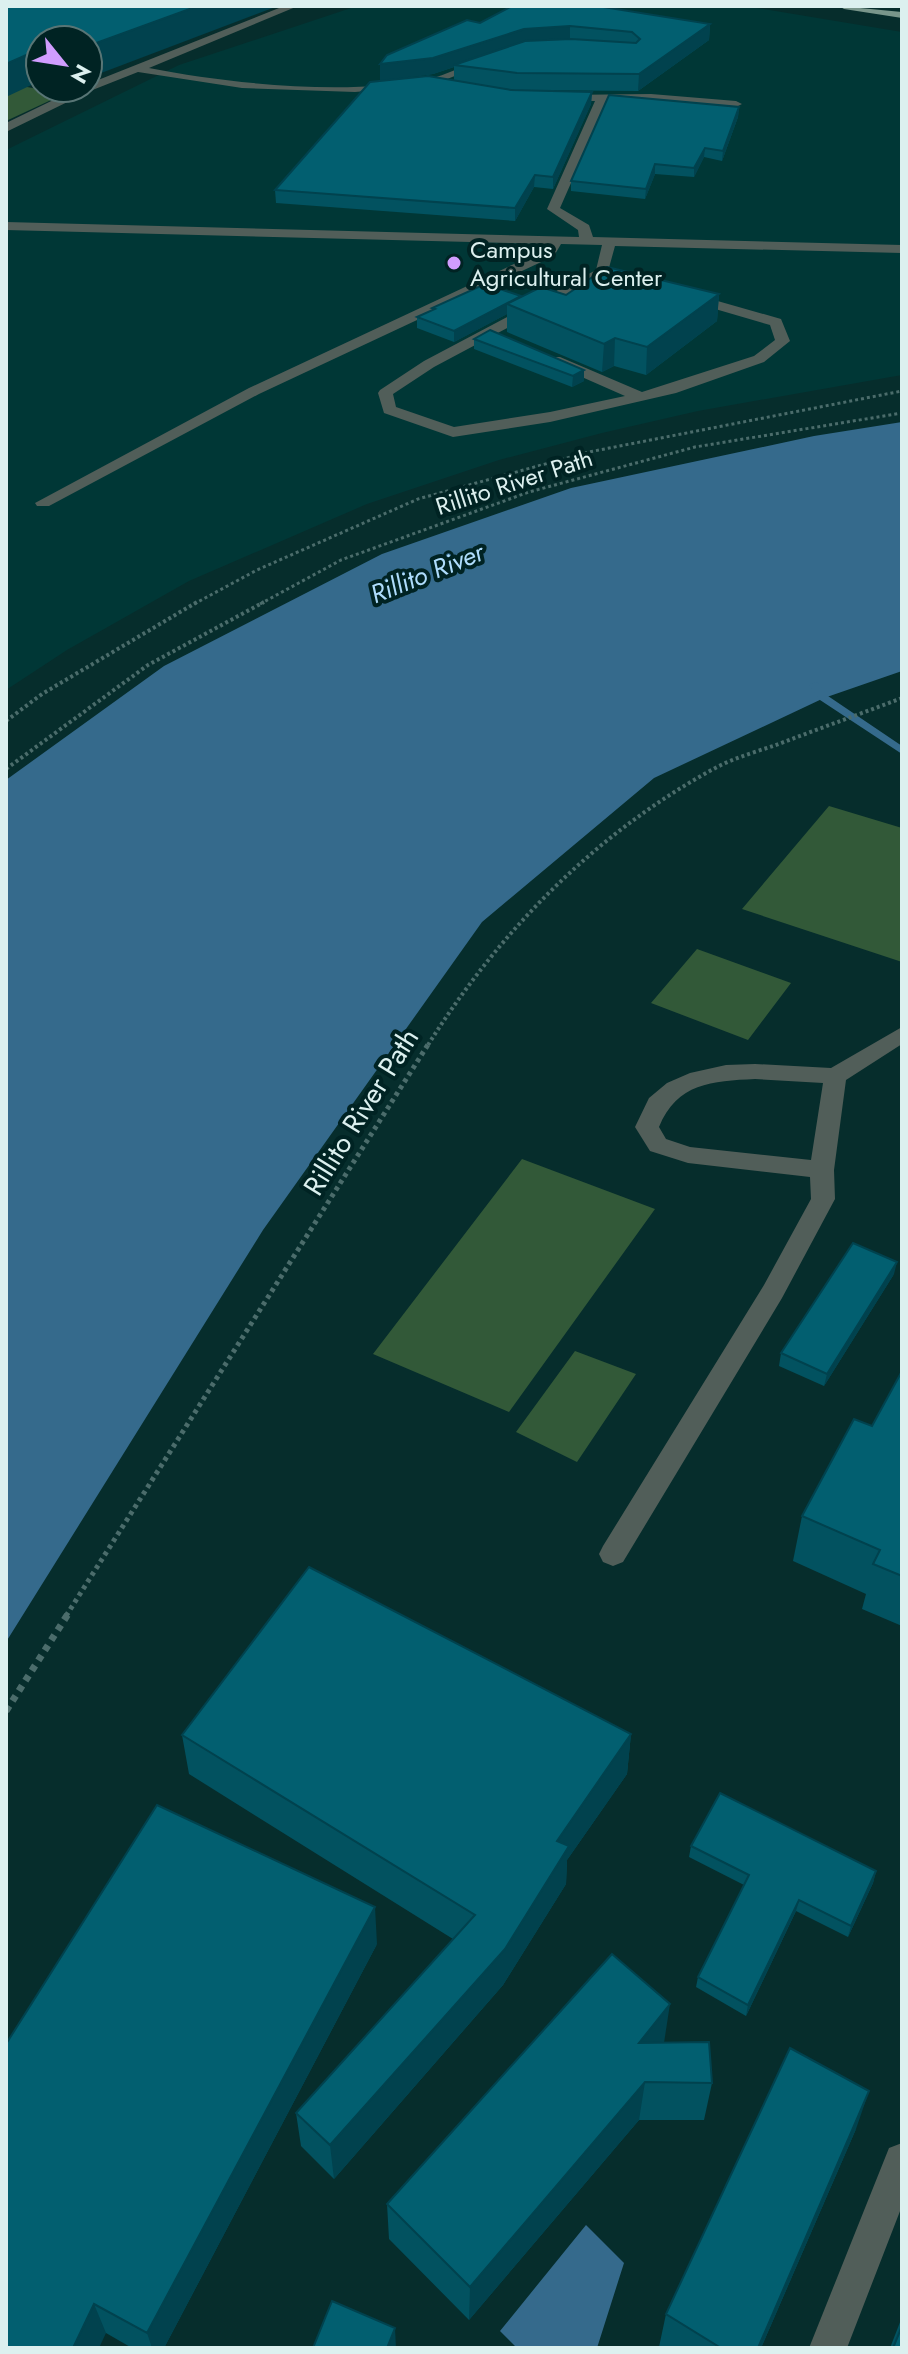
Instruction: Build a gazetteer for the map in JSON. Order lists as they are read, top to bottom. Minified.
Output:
{"streets":{"path":["Rillito River Path"]},"water":["Rillito River"],"places":["Campus Agricultural Center"],"north":"bottom right"}
